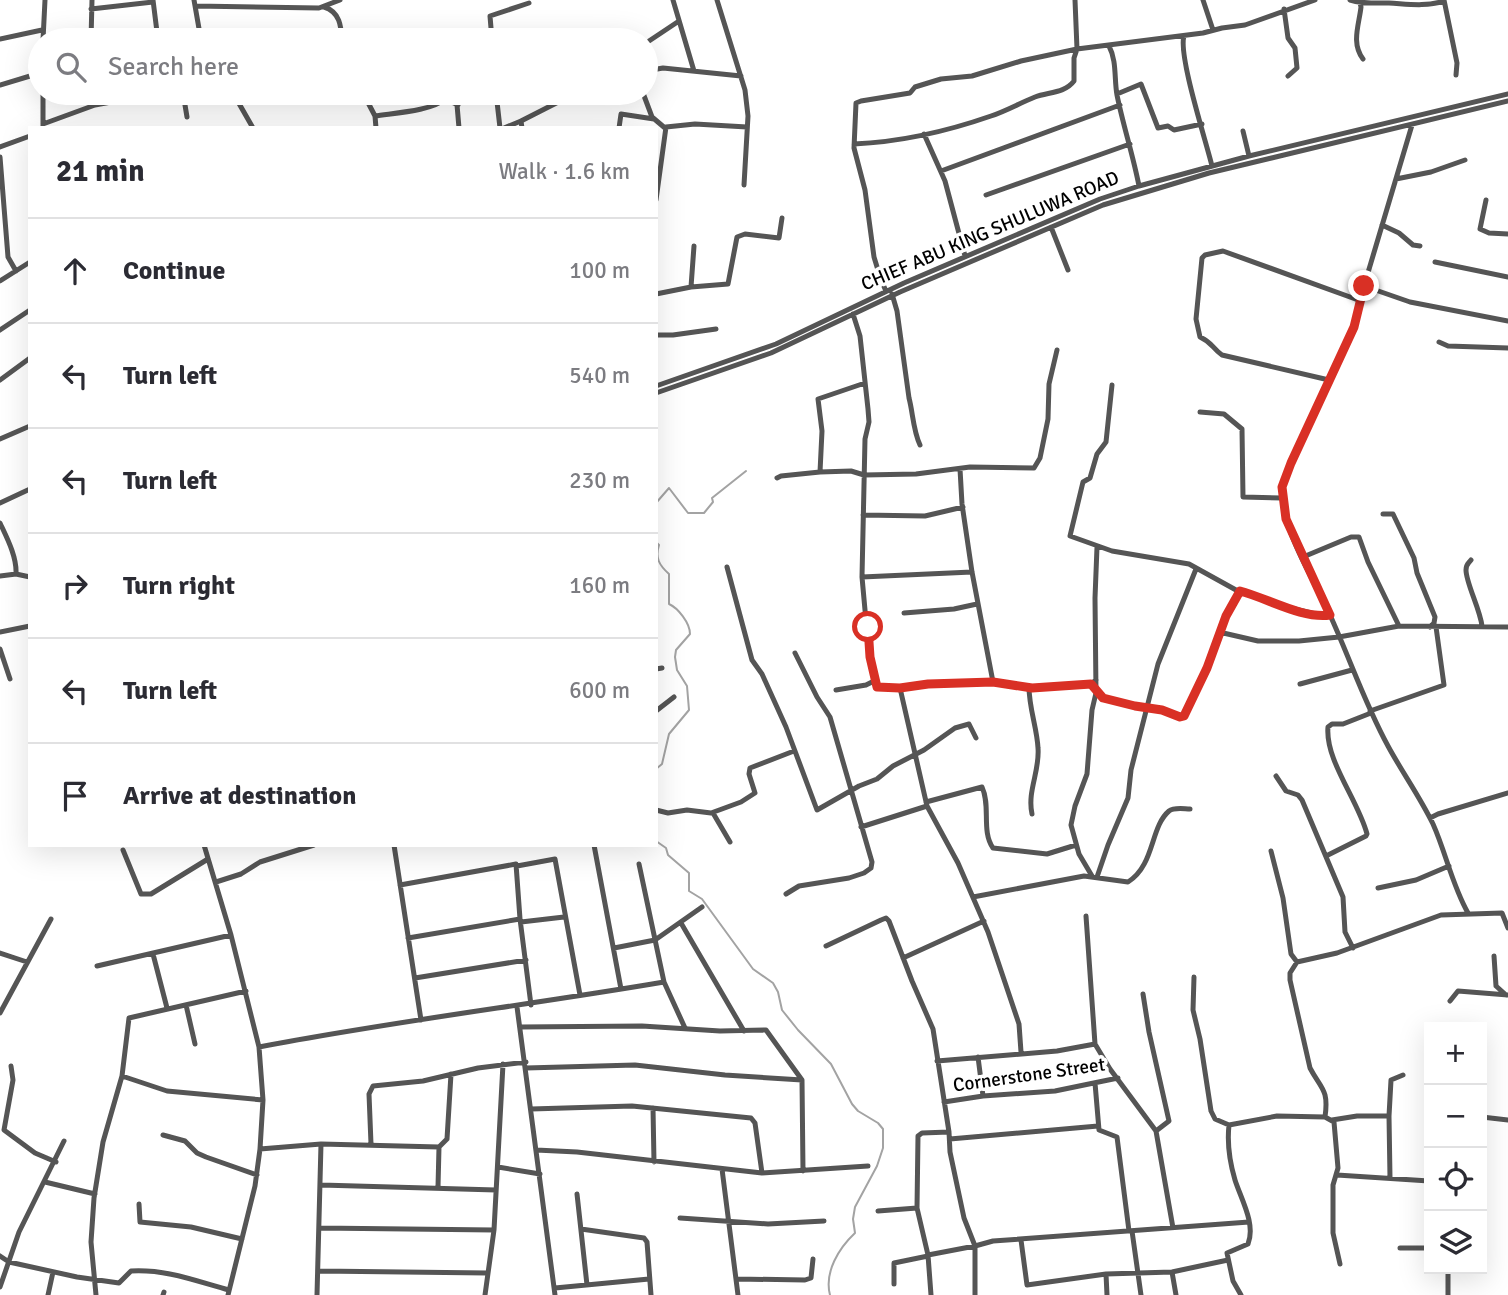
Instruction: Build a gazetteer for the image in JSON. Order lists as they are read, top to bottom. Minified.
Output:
{"streets":{"street":["CHIEF ABU KING SHULUWA ROAD","Cornerstone Street"]},"page":{"search":"Search here","heading":["21 min","Walk · 1.6 km"],"list":[["Continue","100 m"],["Turn left","540 m"],["Turn left","230 m"],["Turn right","160 m"],["Turn left","600 m"],"Arrive at destination"],"map_buttons":["+","−"]}}
